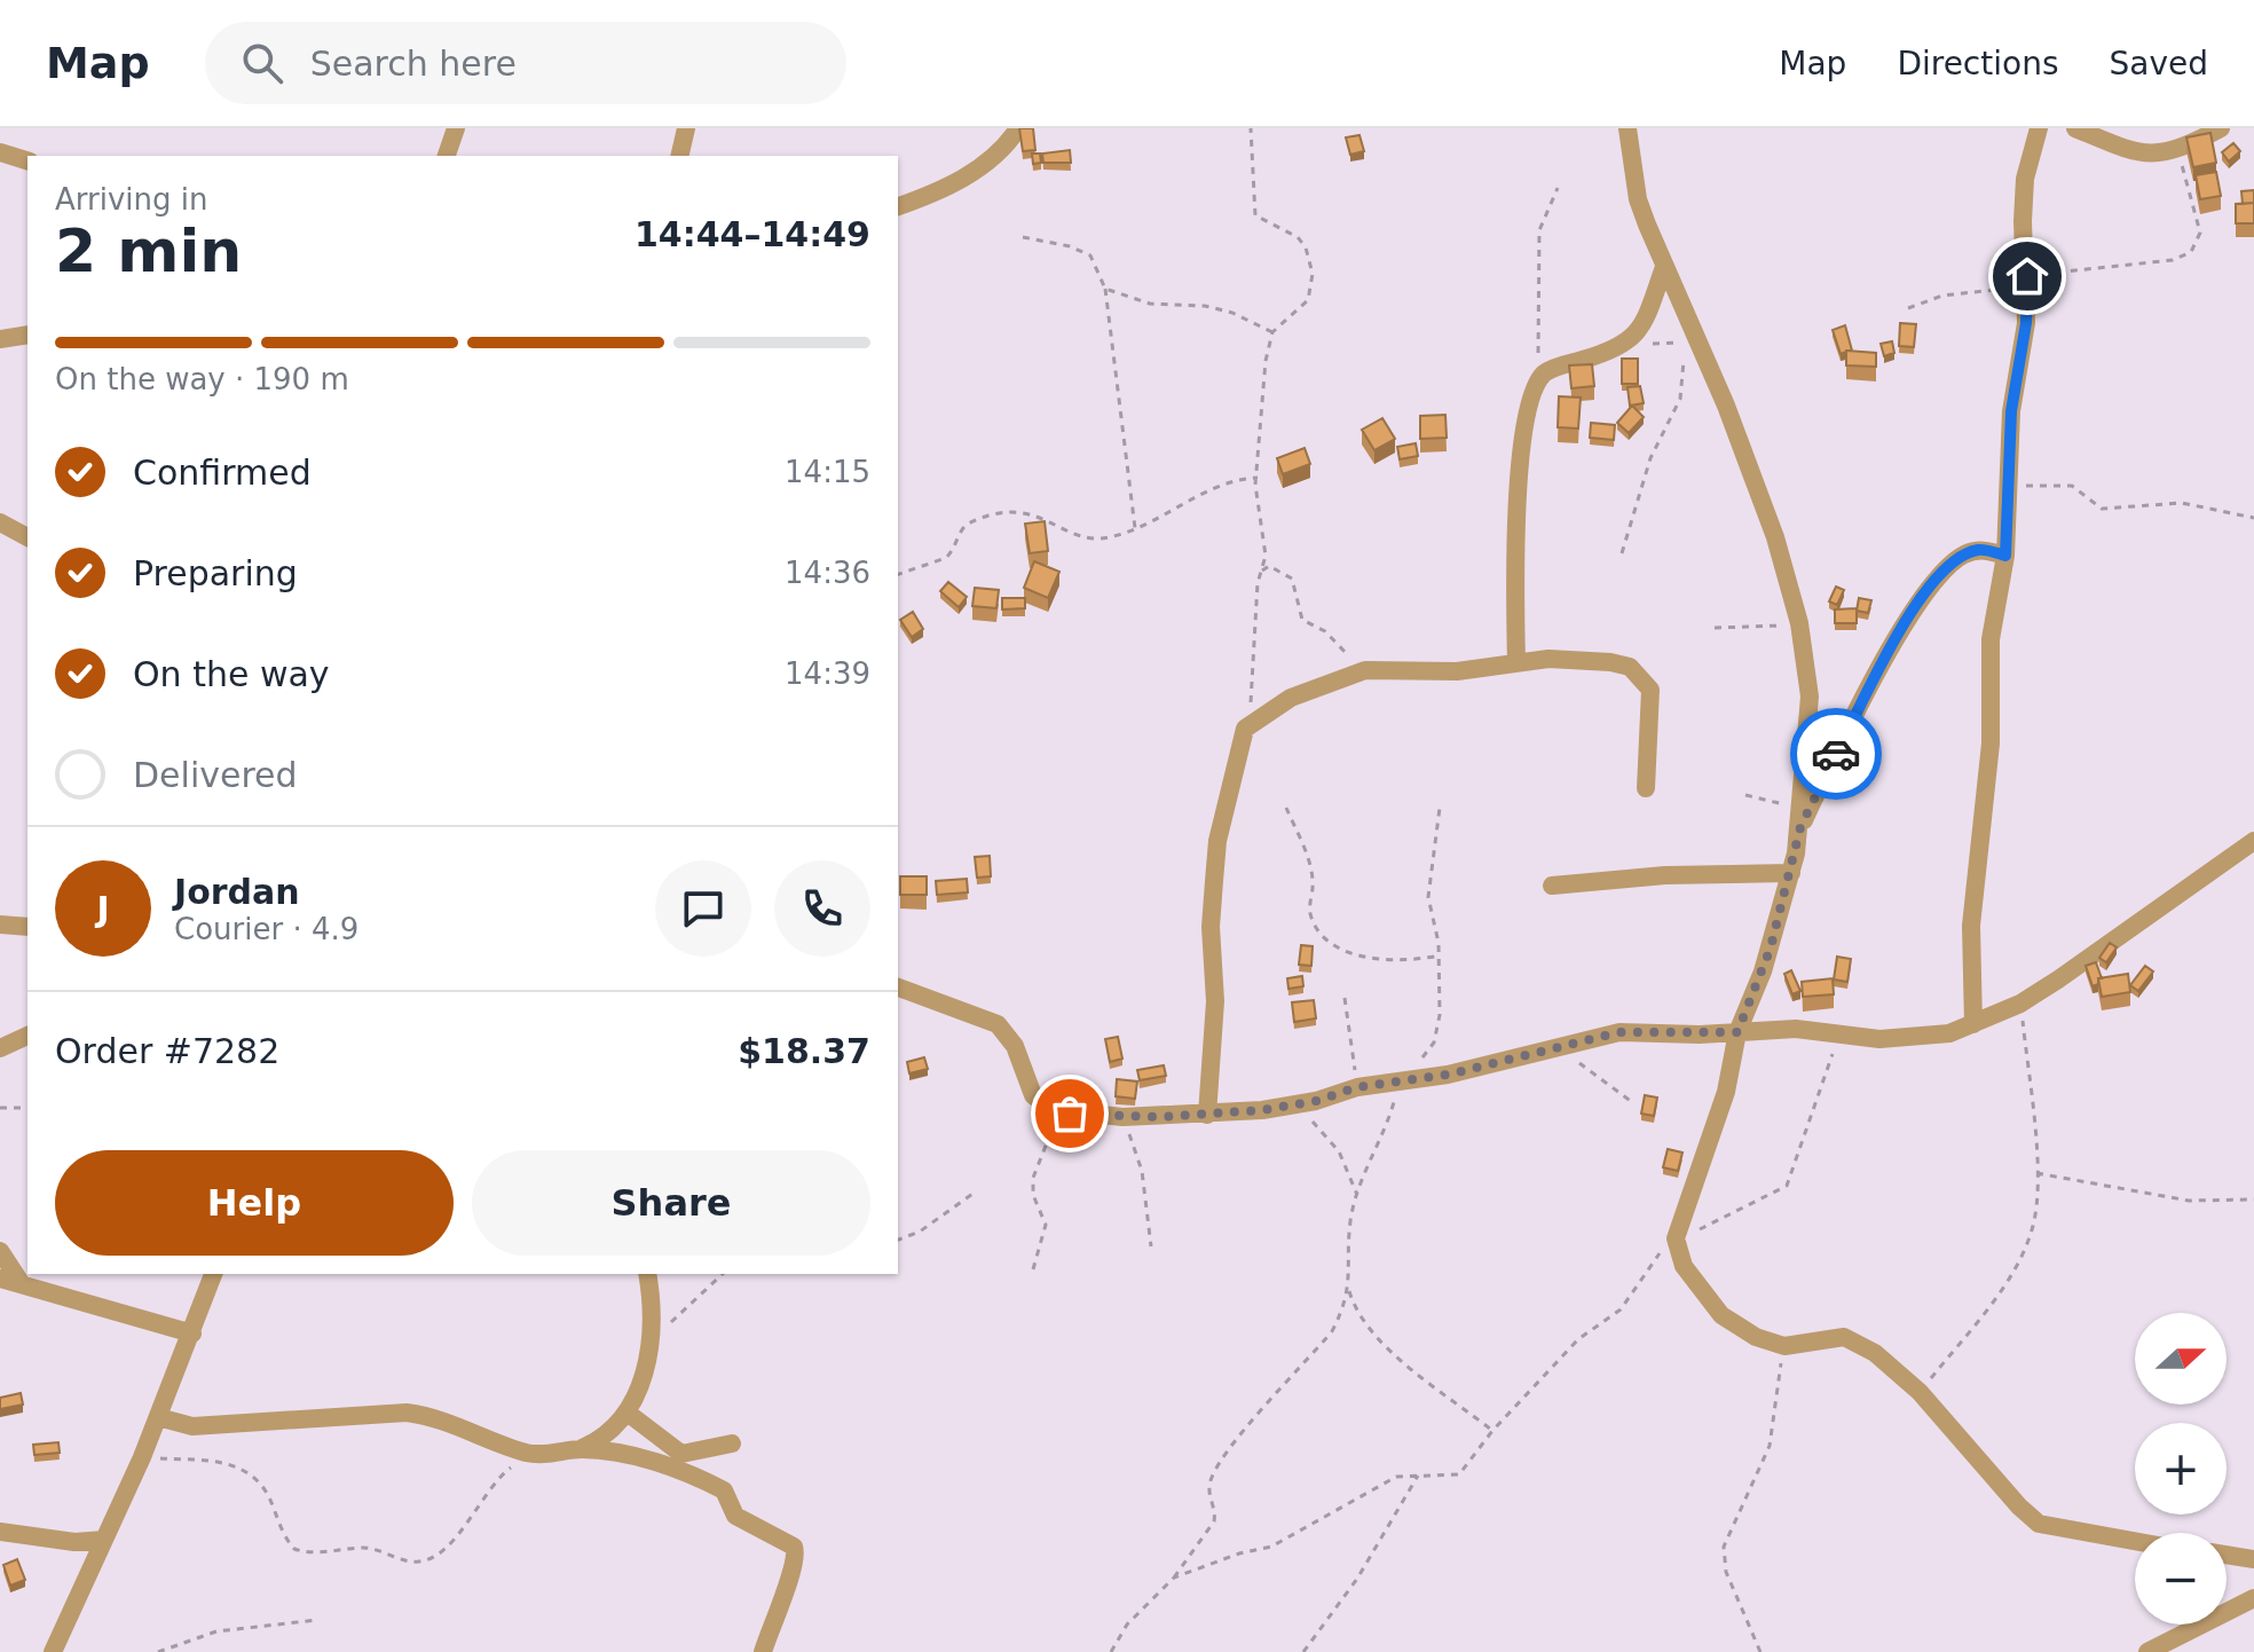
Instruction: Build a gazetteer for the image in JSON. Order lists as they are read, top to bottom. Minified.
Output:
{"north":"right","page":{"header":"Map","search":"Search here","nav":["Map","Directions","Saved"],"heading":["2 min","Arriving in","14:44–14:49"],"panel":["Jordan","Courier · 4.9","Order #7282","$18.37"],"bar":"On the way · 190 m","list":[["Confirmed","14:15"],["Preparing","14:36"],["On the way","14:39"],"Delivered"],"round":"J","buttons":["Help","Share"],"map_buttons":["+","−"]}}
